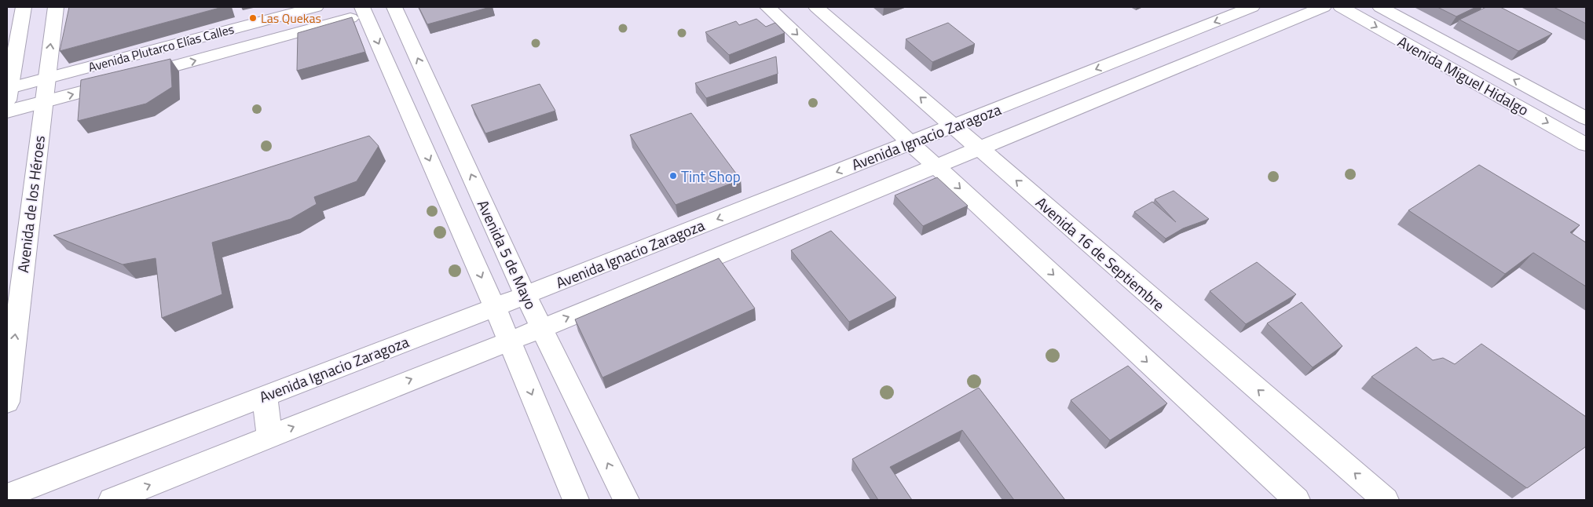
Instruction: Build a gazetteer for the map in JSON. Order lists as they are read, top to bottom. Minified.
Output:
{"streets":{"street":["Avenida Plutarco Elías Calles","Avenida Miguel Hidalgo","Avenida Ignacio Zaragoza","Avenida de los Héroes","Avenida 16 de Septiembre","Avenida 5 de Mayo"]},"crossings":[["Avenida Plutarco Elías Calles","Avenida de los Héroes"],["Avenida Ignacio Zaragoza","Avenida 16 de Septiembre"],["Avenida Ignacio Zaragoza","Avenida 5 de Mayo"]],"one_way":["Avenida de los Héroes"],"places":["Las Quekas","Tint Shop"]}
